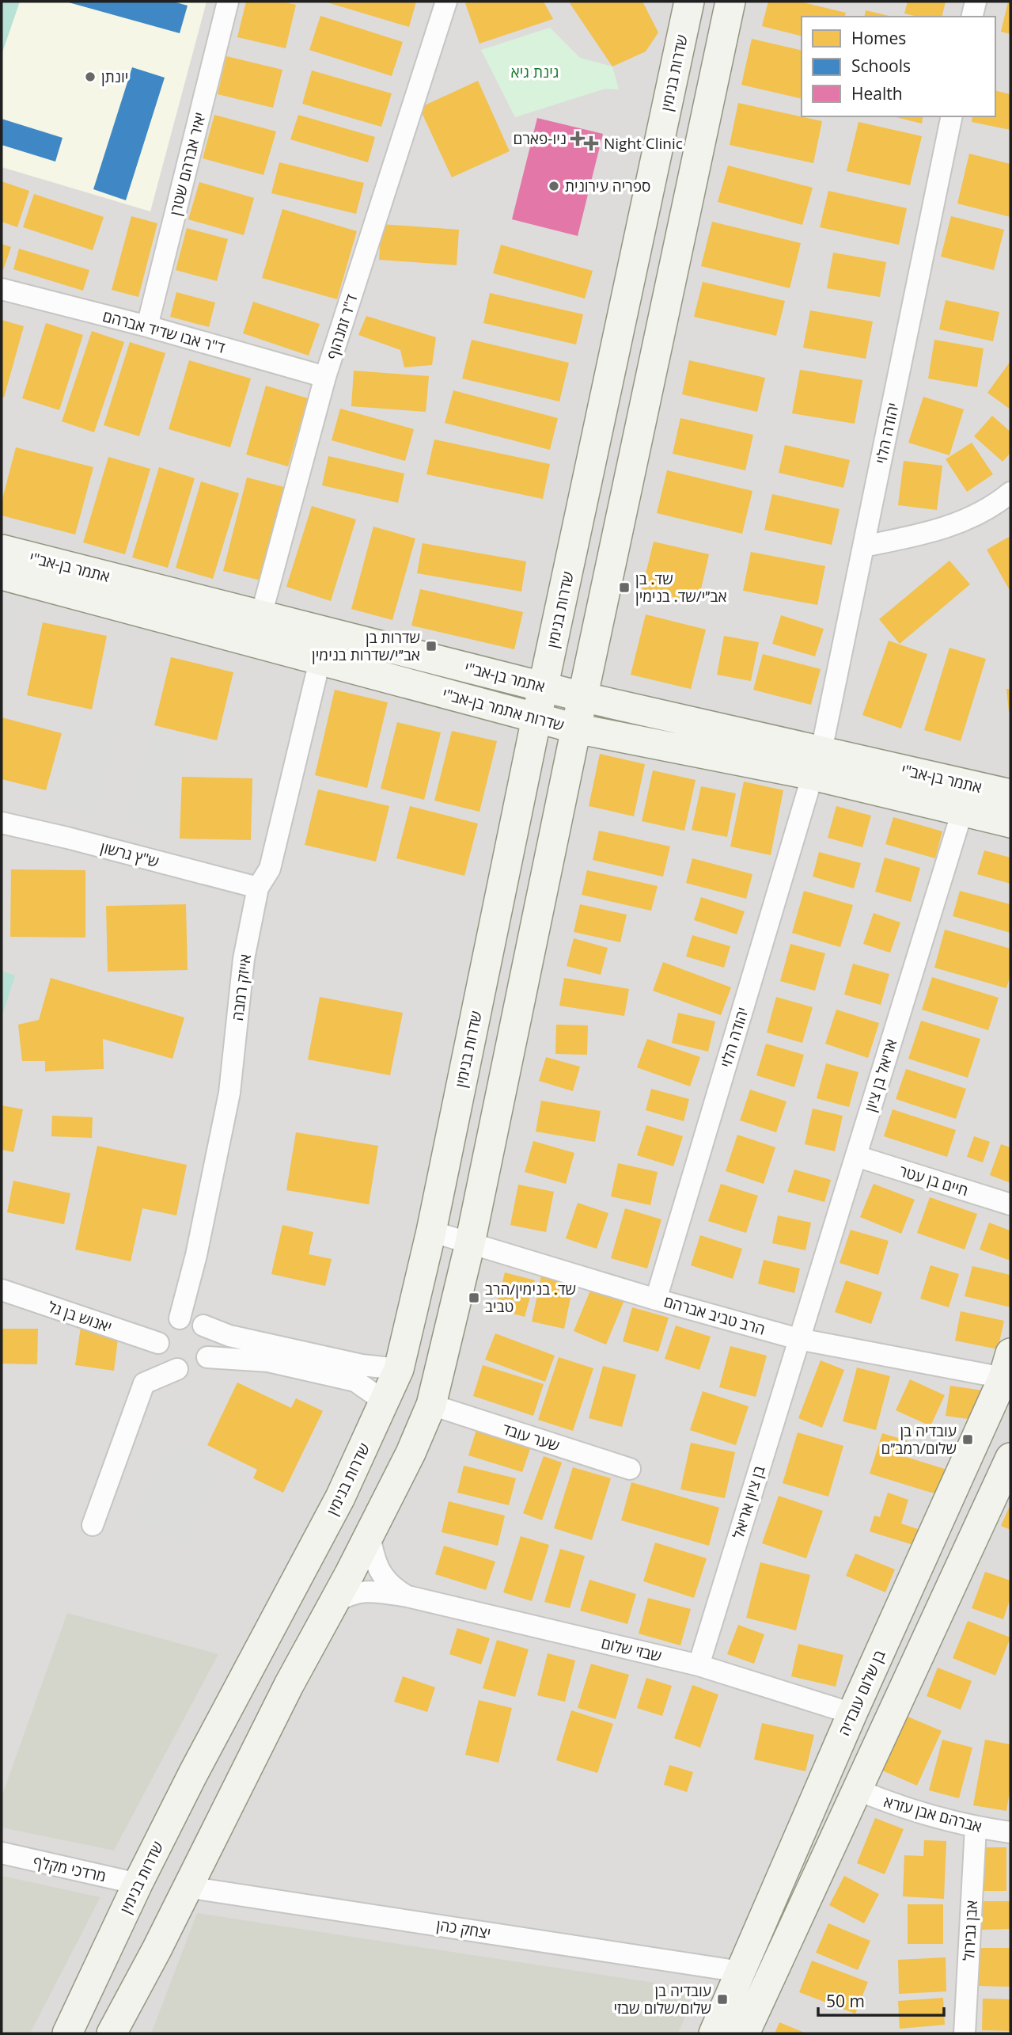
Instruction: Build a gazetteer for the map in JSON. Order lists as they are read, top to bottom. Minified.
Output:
{"streets":{"main road":["שדרות בנימין","אתמר בן-אב\"י","שדרות אתמר בן-אב\"י","בן שלום עובדיה"],"street":["יאיר אברהם שטרן","ד\"ר זמנהוף","ד\"ר אבו שדיד אברהם","יהודה הלוי","ש\"ץ גרשון","אייזק רמבה","אריאל בן ציון","חיים בן עטר","הרב טביב אברהם","יאנוש בן גל","שער עובד","בן ציון אריאל","שבזי שלום","אברהם אבן עזרא","מרדכי מקלף","יצחק כהן","אבן גבירול"]},"crossings":[["שדרות בנימין","אתמר בן-אב\"י"],["שדרות בנימין","שדרות אתמר בן-אב\"י"],["שדרות בנימין","הרב טביב אברהם"],["שדרות בנימין","מרדכי מקלף"],["יאיר אברהם שטרן","ד\"ר אבו שדיד אברהם"],["ד\"ר זמנהוף","ד\"ר אבו שדיד אברהם"],["ד\"ר זמנהוף","אתמר בן-אב\"י"],["יהודה הלוי","אתמר בן-אב\"י"],["יהודה הלוי","שדרות אתמר בן-אב\"י"],["יהודה הלוי","הרב טביב אברהם"],["אתמר בן-אב\"י","שדרות אתמר בן-אב\"י"],["שדרות אתמר בן-אב\"י","אייזק רמבה"],["שדרות אתמר בן-אב\"י","אריאל בן ציון"],["ש\"ץ גרשון","אייזק רמבה"],["אייזק רמבה","יאנוש בן גל"],["אריאל בן ציון","חיים בן עטר"],["אריאל בן ציון","הרב טביב אברהם"],["אריאל בן ציון","בן ציון אריאל"],["הרב טביב אברהם","בן ציון אריאל"],["הרב טביב אברהם","בן שלום עובדיה"],["בן ציון אריאל","שבזי שלום"],["שבזי שלום","בן שלום עובדיה"],["בן שלום עובדיה","יצחק כהן"],["אברהם אבן עזרא","אבן גבירול"]],"parks":["גינת גיא"],"places":{"other":["יונתן","ספריה עירונית"],"health":["ניו-פארם","Night Clinic"],"transit":["שד. בן אב״י/שד. בנימין","שדרות בן אב״י/שדרות בנימין","שד. בנימין/הרב טביב","עובדיה בן שלום/רמב״ם","עובדיה בן שלום/שלום שבזי"]},"legend":["Homes","Schools","Health"],"scale_bar":"50 m"}
